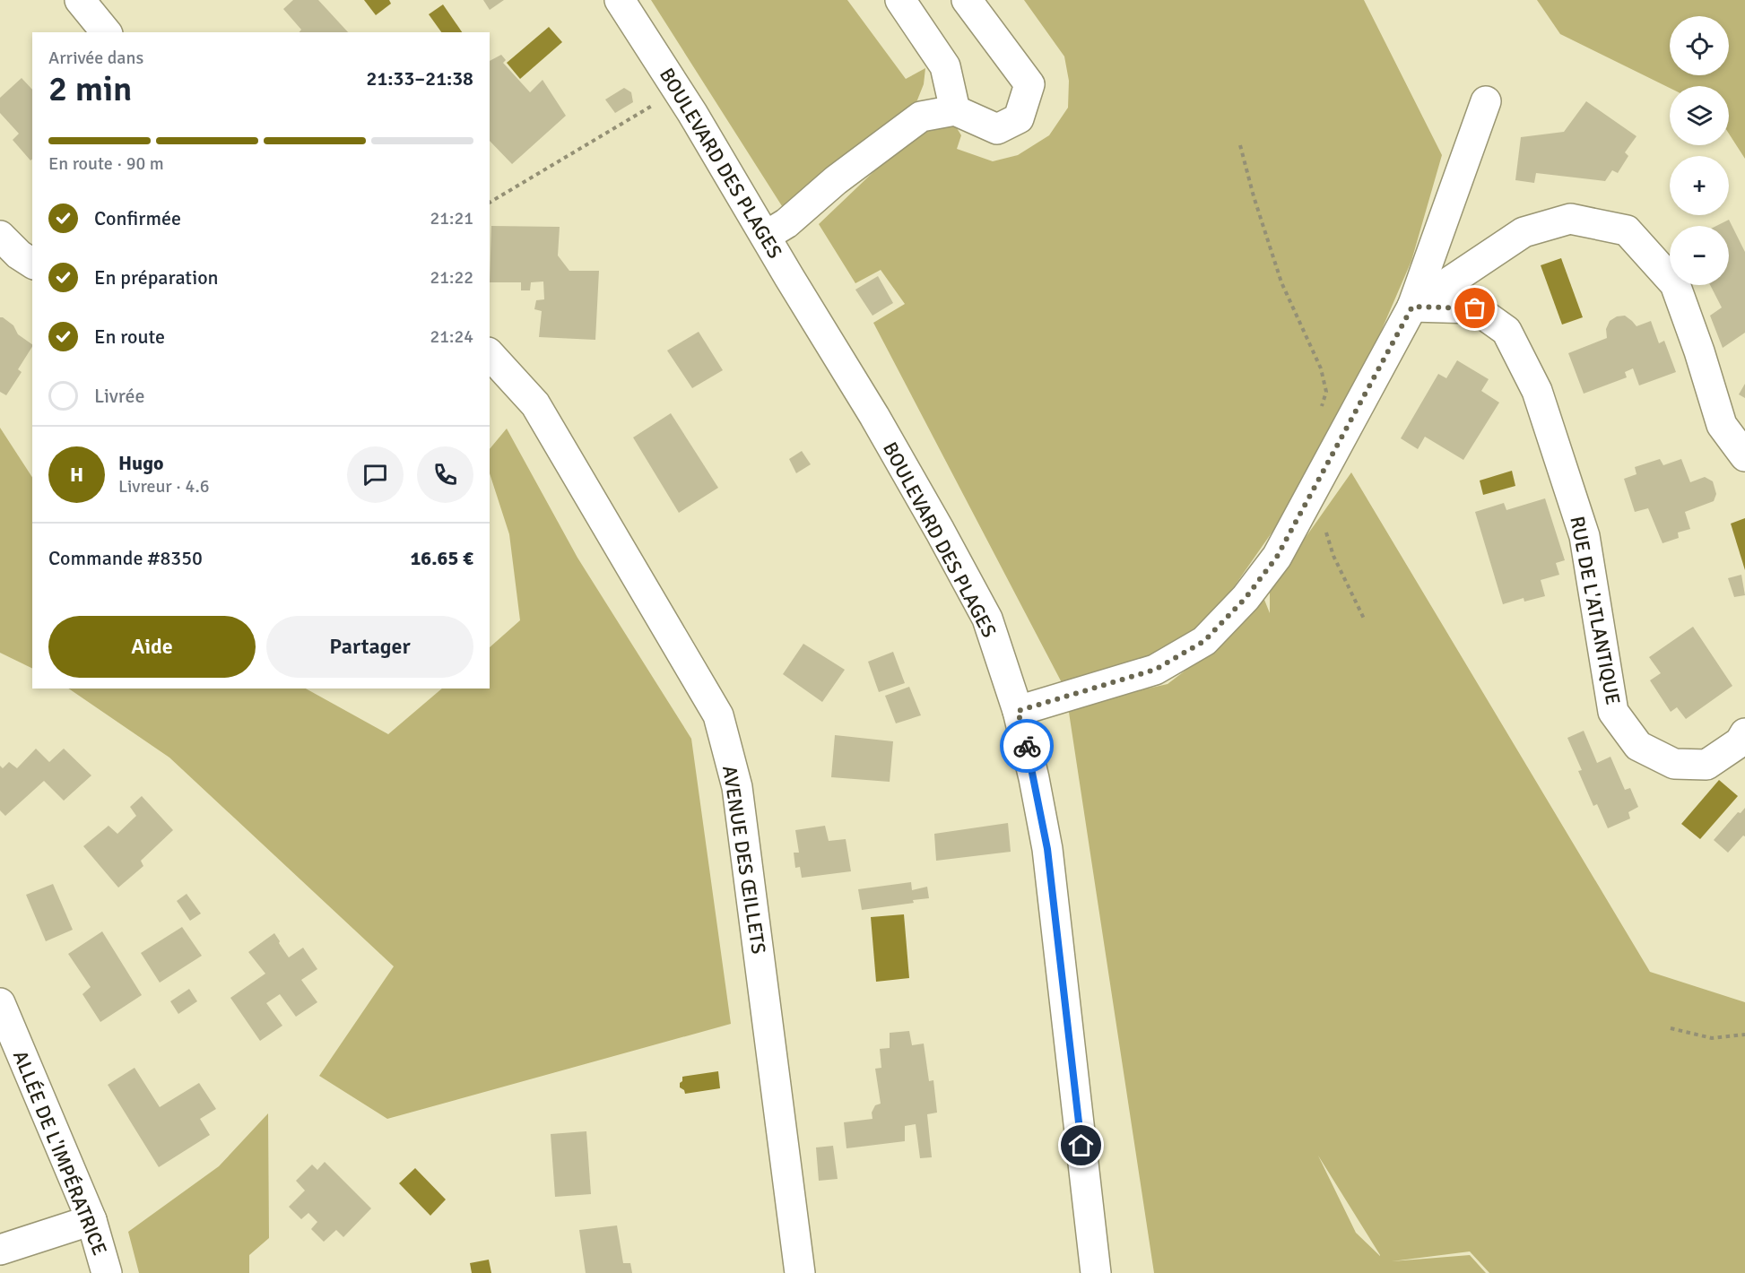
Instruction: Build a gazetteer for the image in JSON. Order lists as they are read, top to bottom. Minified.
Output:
{"streets":{"street":["BOULEVARD DES PLAGES","RUE DE L'ATLANTIQUE","AVENUE DES ŒILLETS","ALLÉE DE L'IMPÉRATRICE"]},"page":{"map_buttons":["+","−"],"heading":["2 min","Arrivée dans","21:33–21:38"],"panel":["Hugo","Livreur · 4.6","Commande #8350","16.65 €"],"bar":"En route · 90 m","list":[["Confirmée","21:21"],["En préparation","21:22"],["En route","21:24"],"Livrée"],"round":"H","buttons":["Aide","Partager"]}}
